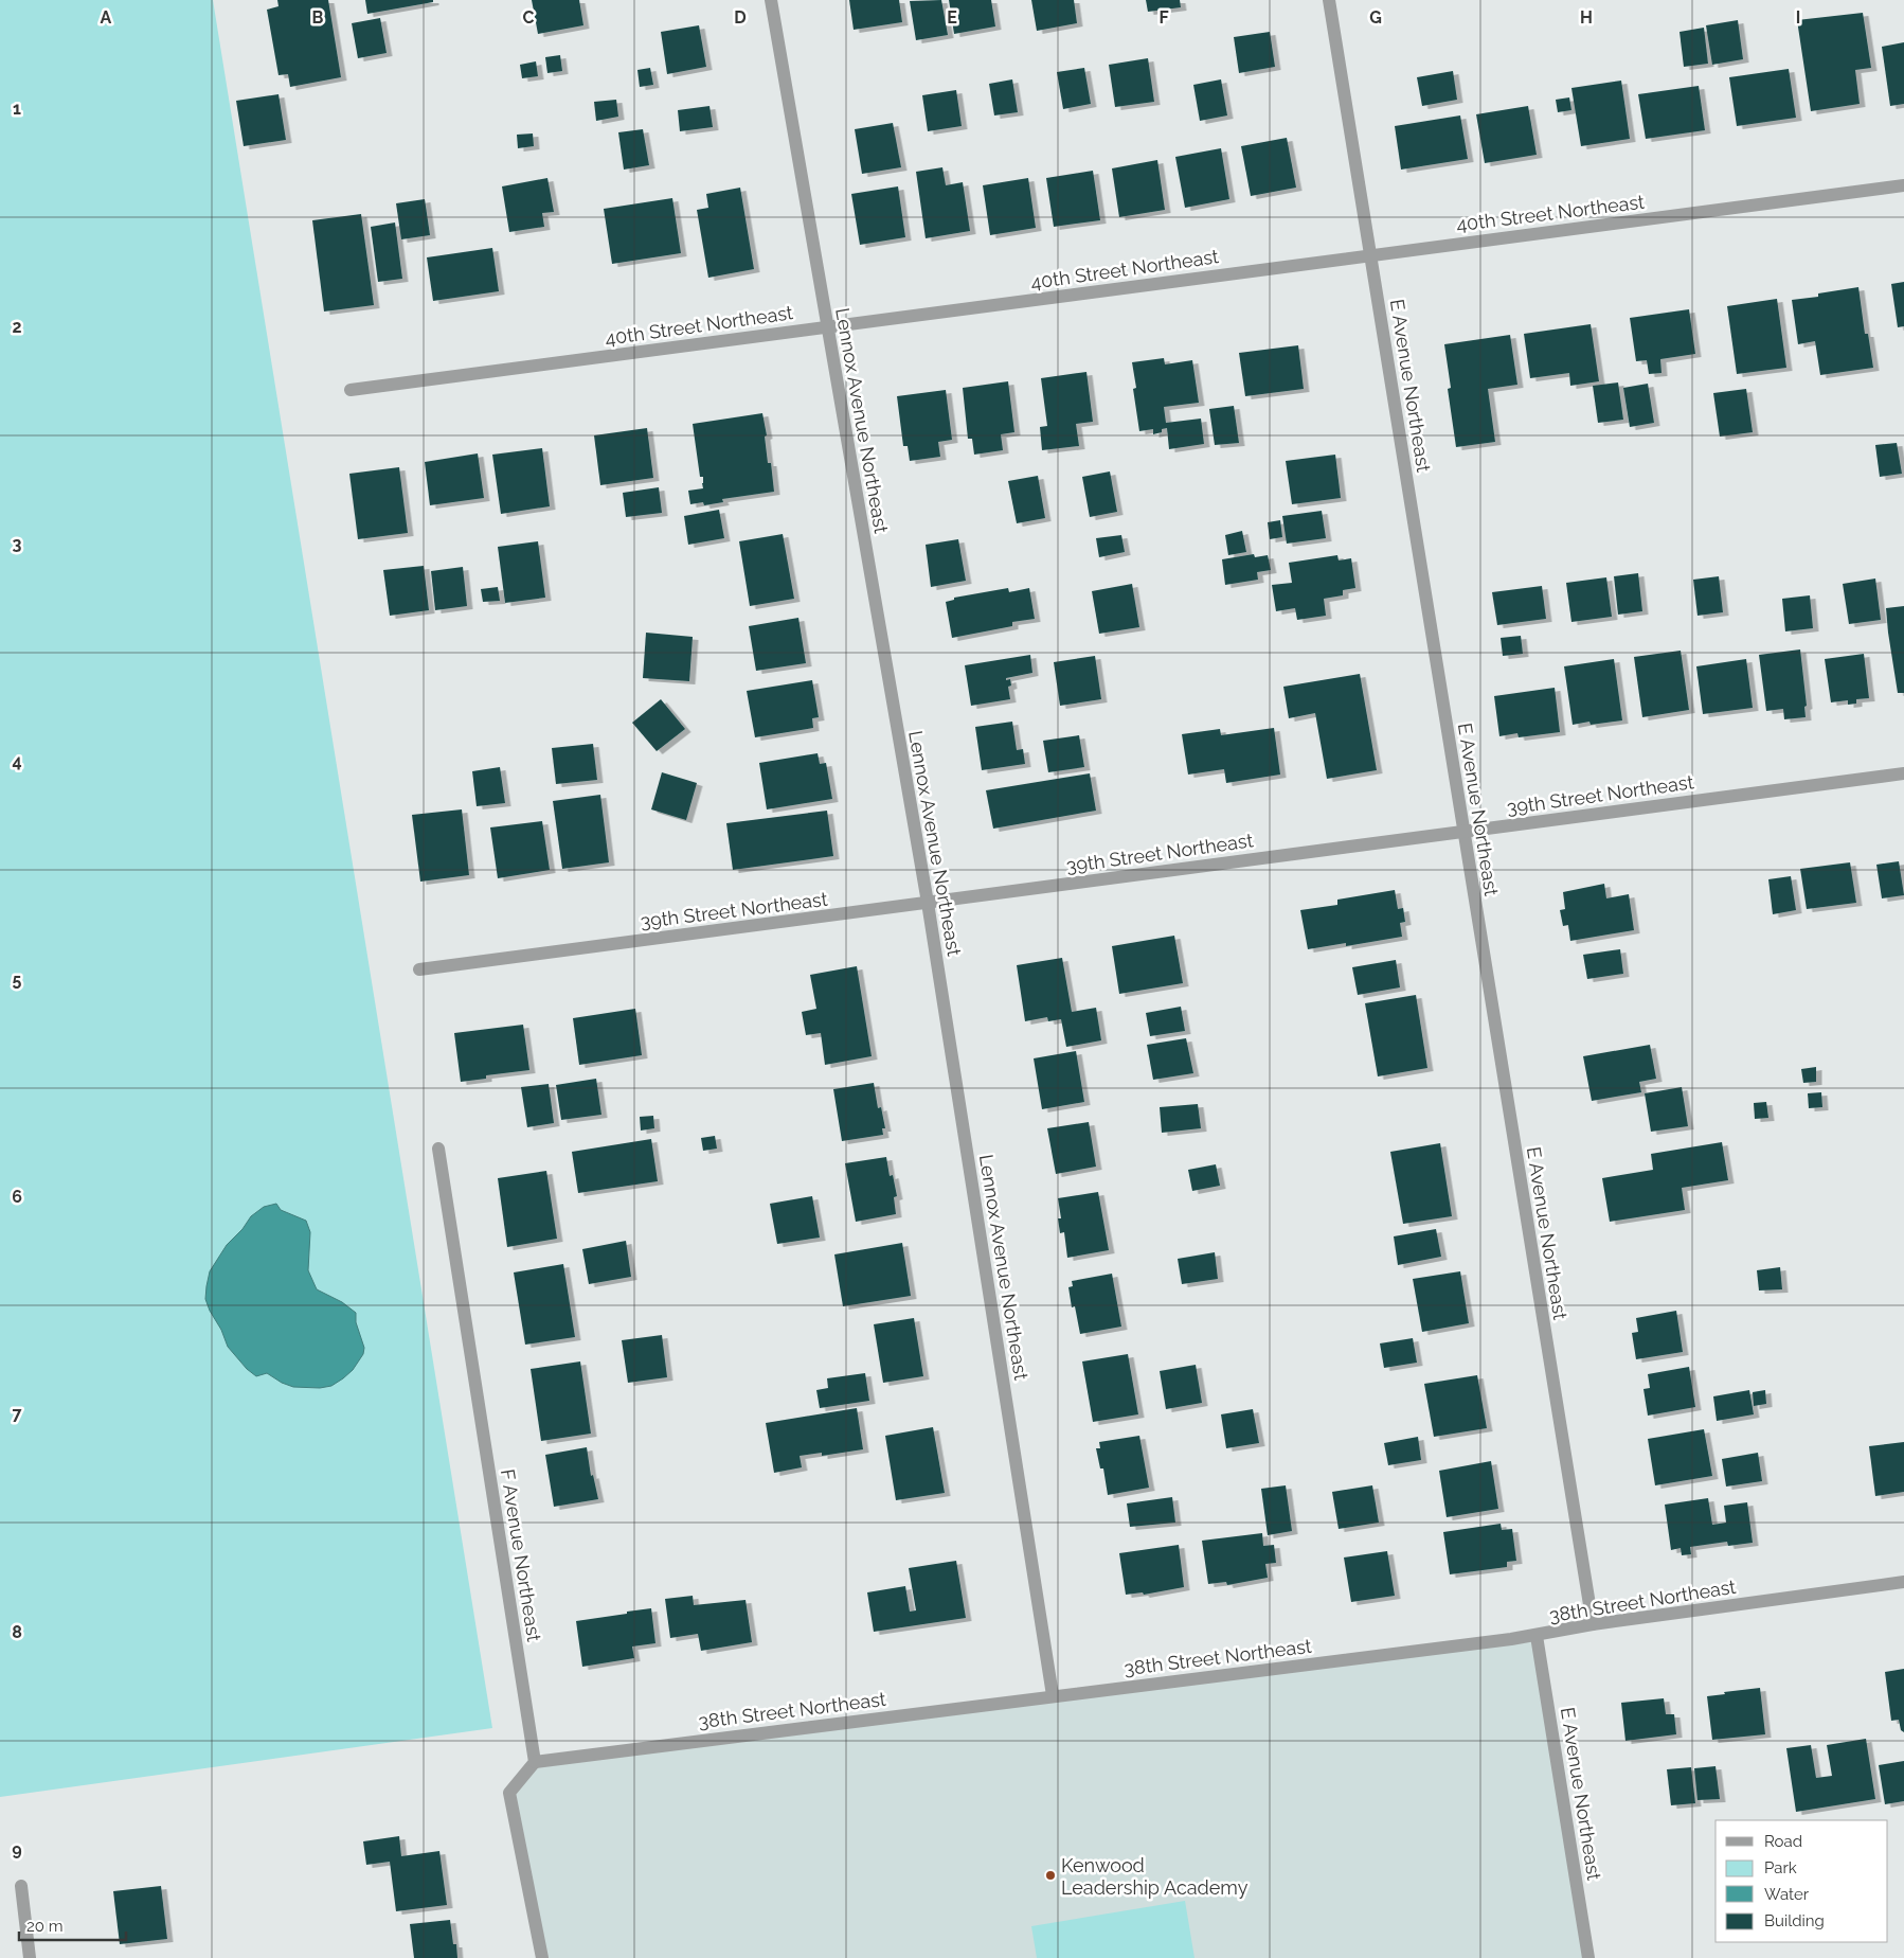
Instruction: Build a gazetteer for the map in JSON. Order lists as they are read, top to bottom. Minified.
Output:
{"streets":{"street":["40th Street Northeast","E Avenue Northeast","Lennox Avenue Northeast","39th Street Northeast","F Avenue Northeast","38th Street Northeast"]},"crossings":[["40th Street Northeast","E Avenue Northeast"],["40th Street Northeast","Lennox Avenue Northeast"],["E Avenue Northeast","39th Street Northeast"],["E Avenue Northeast","38th Street Northeast"],["Lennox Avenue Northeast","39th Street Northeast"],["Lennox Avenue Northeast","38th Street Northeast"],["F Avenue Northeast","38th Street Northeast"]],"places":["Kenwood Leadership Academy"],"legend":["Road","Park","Water","Building"],"scale_bar":"20 m","grid":{"columns":["A","B","C","D","E","F","G","H","I"],"rows":["1","2","3","4","5","6","7","8","9"]}}
